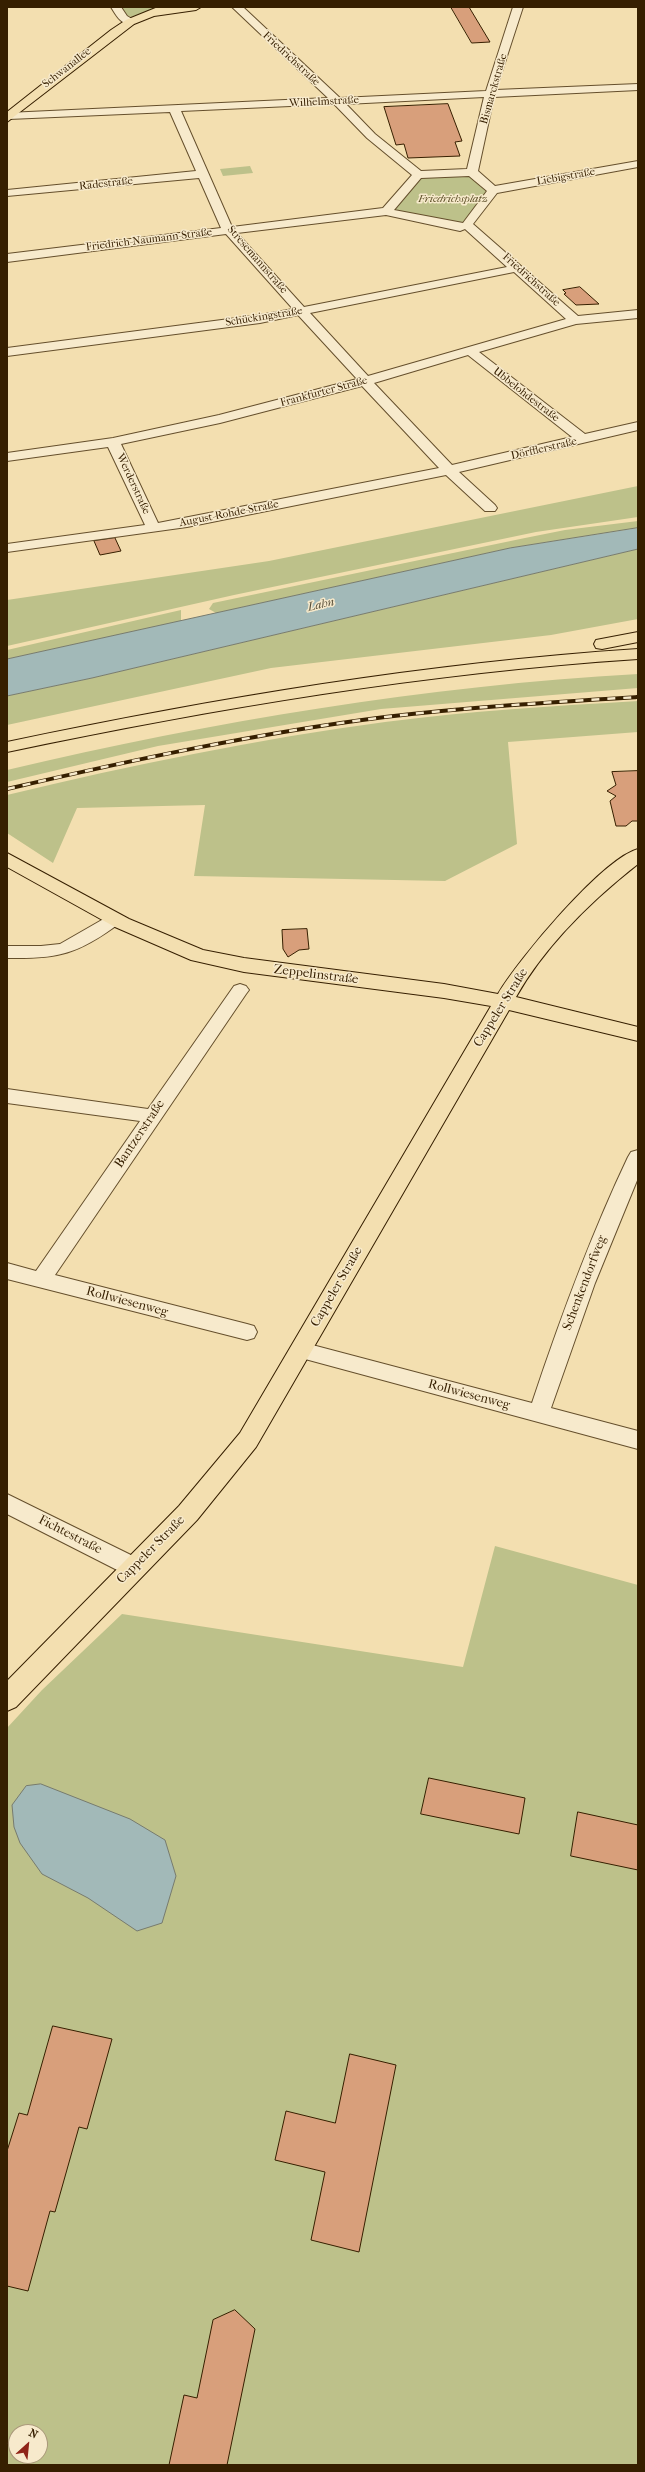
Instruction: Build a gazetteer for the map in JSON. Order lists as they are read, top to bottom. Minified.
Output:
{"streets":{"main road":["Schwanallee","Zeppelinstraße","Cappeler Straße"],"street":["Friedrichstraße","Bismarckstraße","Wilhelmstraße","Liebigstraße","Radestraße","Friedrich-Naumann-Straße","Stresemannstraße","Schückingstraße","Frankfurter Straße","Ubbelohdestraße","Dörfflerstraße","Werderstraße","August-Rohde-Straße","Bantzerstraße","Schenkendorfweg","Rollwiesenweg","Fichtestraße"]},"crossings":[["Friedrichstraße","Wilhelmstraße"],["Friedrichstraße","Schückingstraße"],["Friedrichstraße","Frankfurter Straße"],["Schwanallee","Wilhelmstraße"],["Bismarckstraße","Wilhelmstraße"],["Wilhelmstraße","Stresemannstraße"],["Radestraße","Stresemannstraße"],["Friedrich-Naumann-Straße","Stresemannstraße"],["Stresemannstraße","Schückingstraße"],["Stresemannstraße","Frankfurter Straße"],["Stresemannstraße","Dörfflerstraße"],["Stresemannstraße","August-Rohde-Straße"],["Frankfurter Straße","Ubbelohdestraße"],["Frankfurter Straße","Werderstraße"],["Ubbelohdestraße","Dörfflerstraße"],["Dörfflerstraße","August-Rohde-Straße"],["Werderstraße","August-Rohde-Straße"],["Zeppelinstraße","Cappeler Straße"],["Cappeler Straße","Rollwiesenweg"],["Cappeler Straße","Fichtestraße"],["Bantzerstraße","Rollwiesenweg"],["Schenkendorfweg","Rollwiesenweg"]],"water":["Lahn"],"parks":["Friedrichsplatz"],"north":"top right"}
